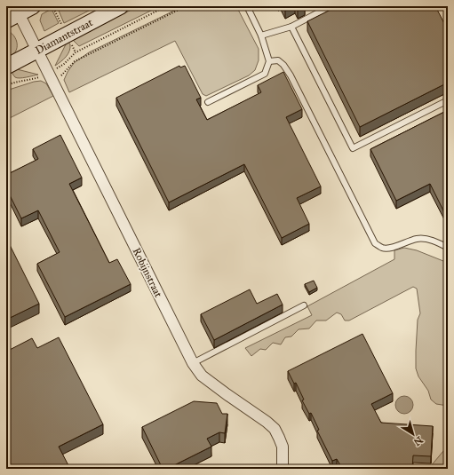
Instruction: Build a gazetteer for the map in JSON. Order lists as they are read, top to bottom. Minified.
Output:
{"streets":{"main road":["Diamantstraat"],"street":["Robijnstraat"]},"crossings":[["Diamantstraat","Robijnstraat"]],"north":"bottom right"}
